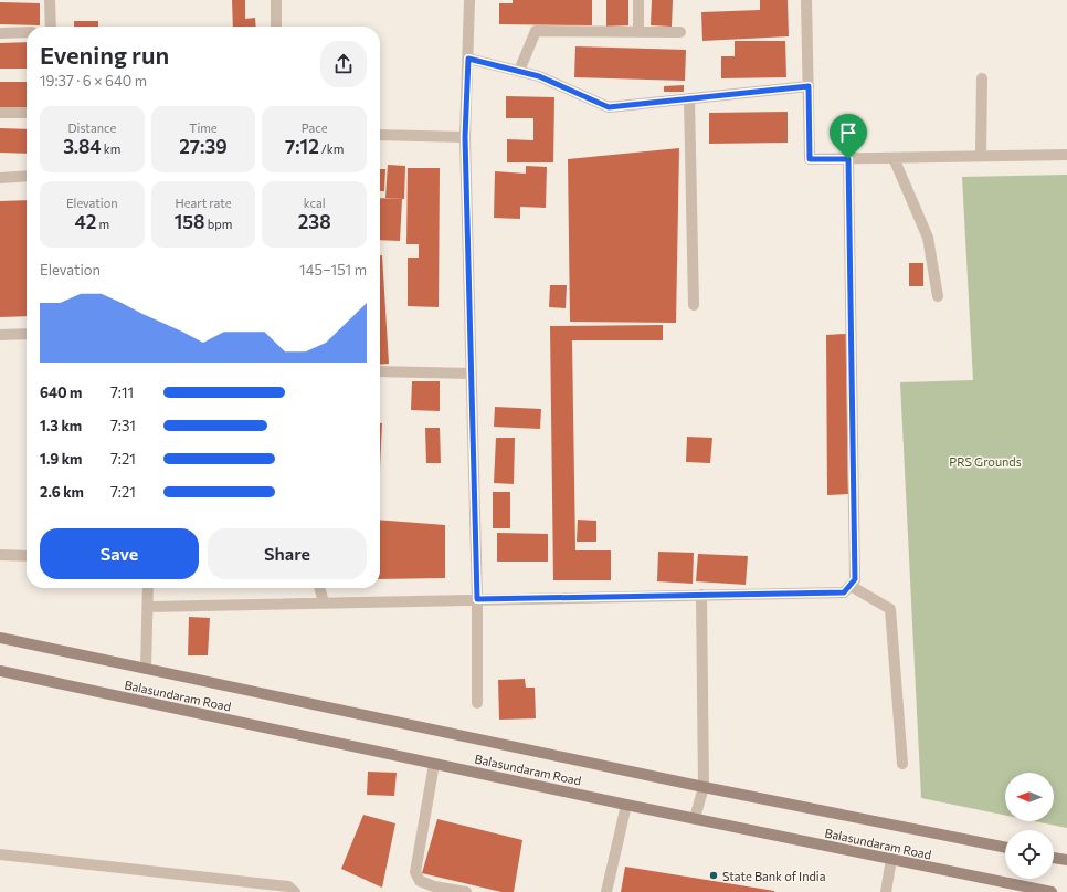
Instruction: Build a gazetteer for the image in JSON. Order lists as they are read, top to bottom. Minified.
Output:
{"streets":{"main road":["Balasundaram Road"]},"parks":["PRS Grounds"],"places":["State Bank of India"],"north":"left","page":{"heading":["Evening run","19:37 · 6 × 640 m"],"stats":[["Distance","3.84 km"],["Time","27:39"],["Pace","7:12 /km"],["Elevation","42 m"],["Heart rate","158 bpm"],["kcal","238"]],"chart":["Elevation","145–151 m"],"list":[{"name":"640 m","note":"7:11"},{"name":"1.3 km","note":"7:31"},{"name":"1.9 km","note":"7:21"},{"name":"2.6 km","note":"7:21"}],"buttons":["Save","Share"]}}
